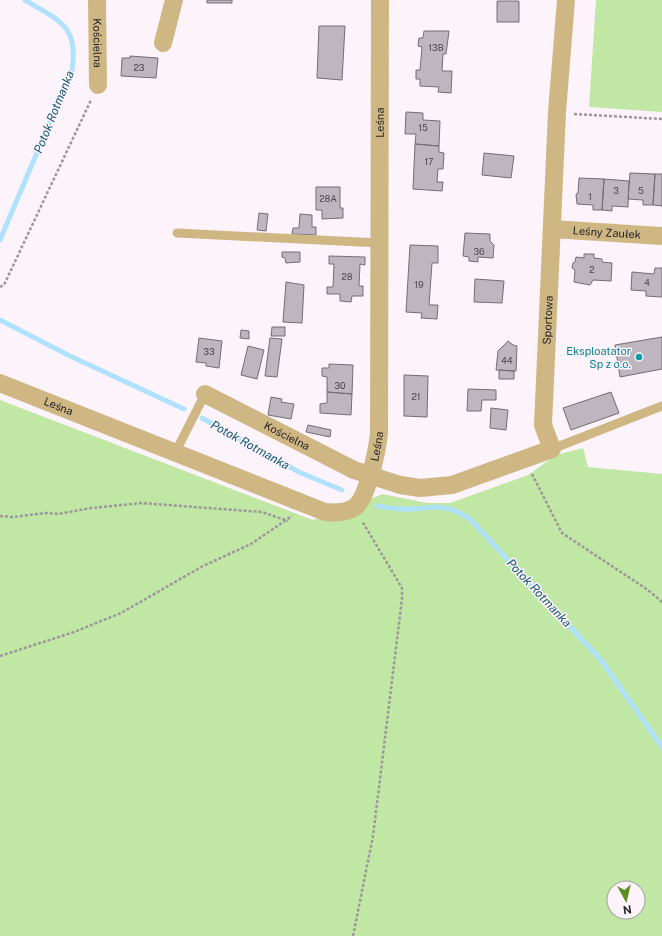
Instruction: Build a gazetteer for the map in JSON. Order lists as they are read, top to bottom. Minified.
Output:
{"streets":{"street":["Kościelna","Leśna","Leśny Zaułek","Sportowa"]},"crossings":[["Kościelna","Leśna"],["Leśny Zaułek","Sportowa"]],"water":["Potok Rotmanka"],"places":["Eksploatator Sp z o.o."],"house_numbers":["13B","23","15","17","3","5","1","28A","36","2","28","4","19","33","44","30","21"],"north":"bottom"}
